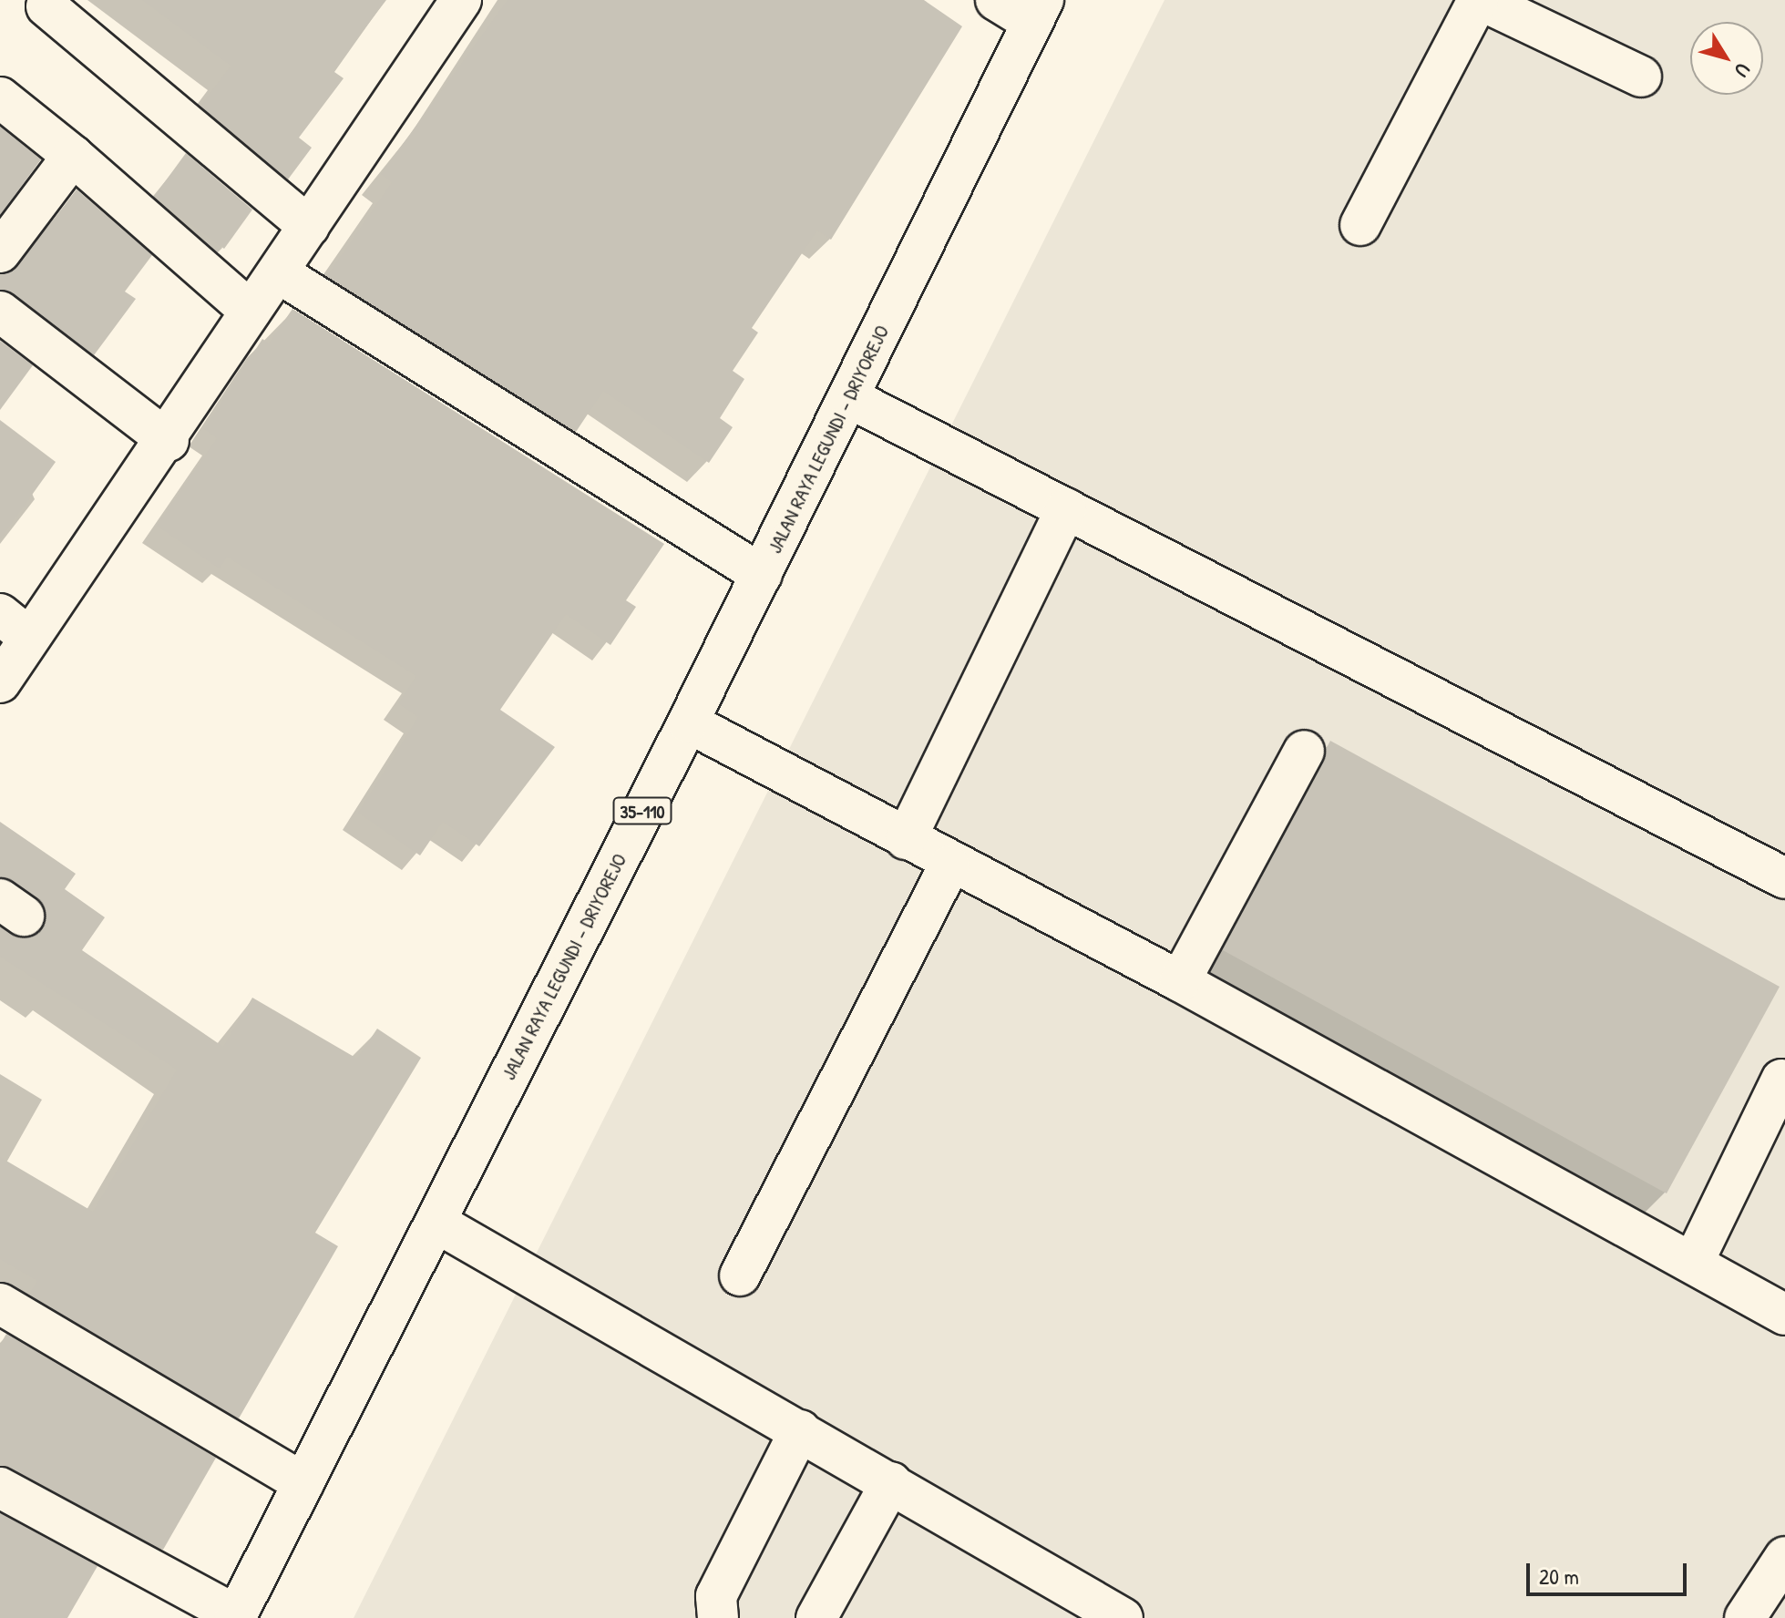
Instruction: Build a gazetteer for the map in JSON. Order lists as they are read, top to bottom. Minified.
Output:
{"streets":{"street":["JALAN RAYA LEGUNDI - DRIYOREJO","35-110"]},"scale_bar":"20 m","north":"bottom right"}
